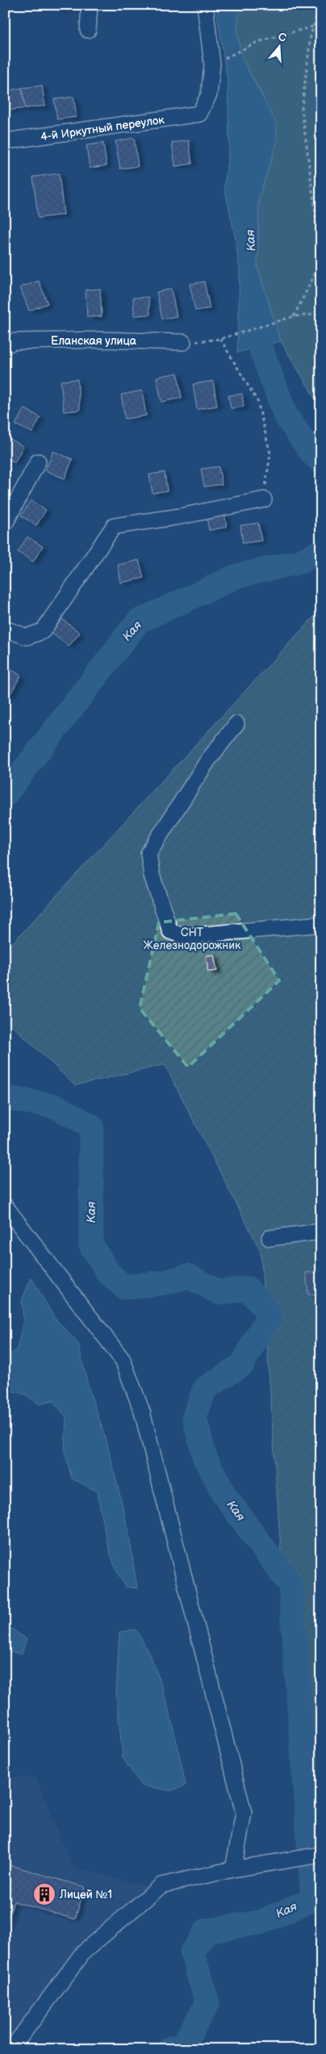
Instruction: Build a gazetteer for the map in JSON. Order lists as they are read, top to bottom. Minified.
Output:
{"streets":{"street":["4-й Иркутный переулок","Еланская улица"]},"water":["Кая"],"parks":["СНТ Железнодорожник"],"places":{"building":["Лицей №1"]},"north":"top"}
